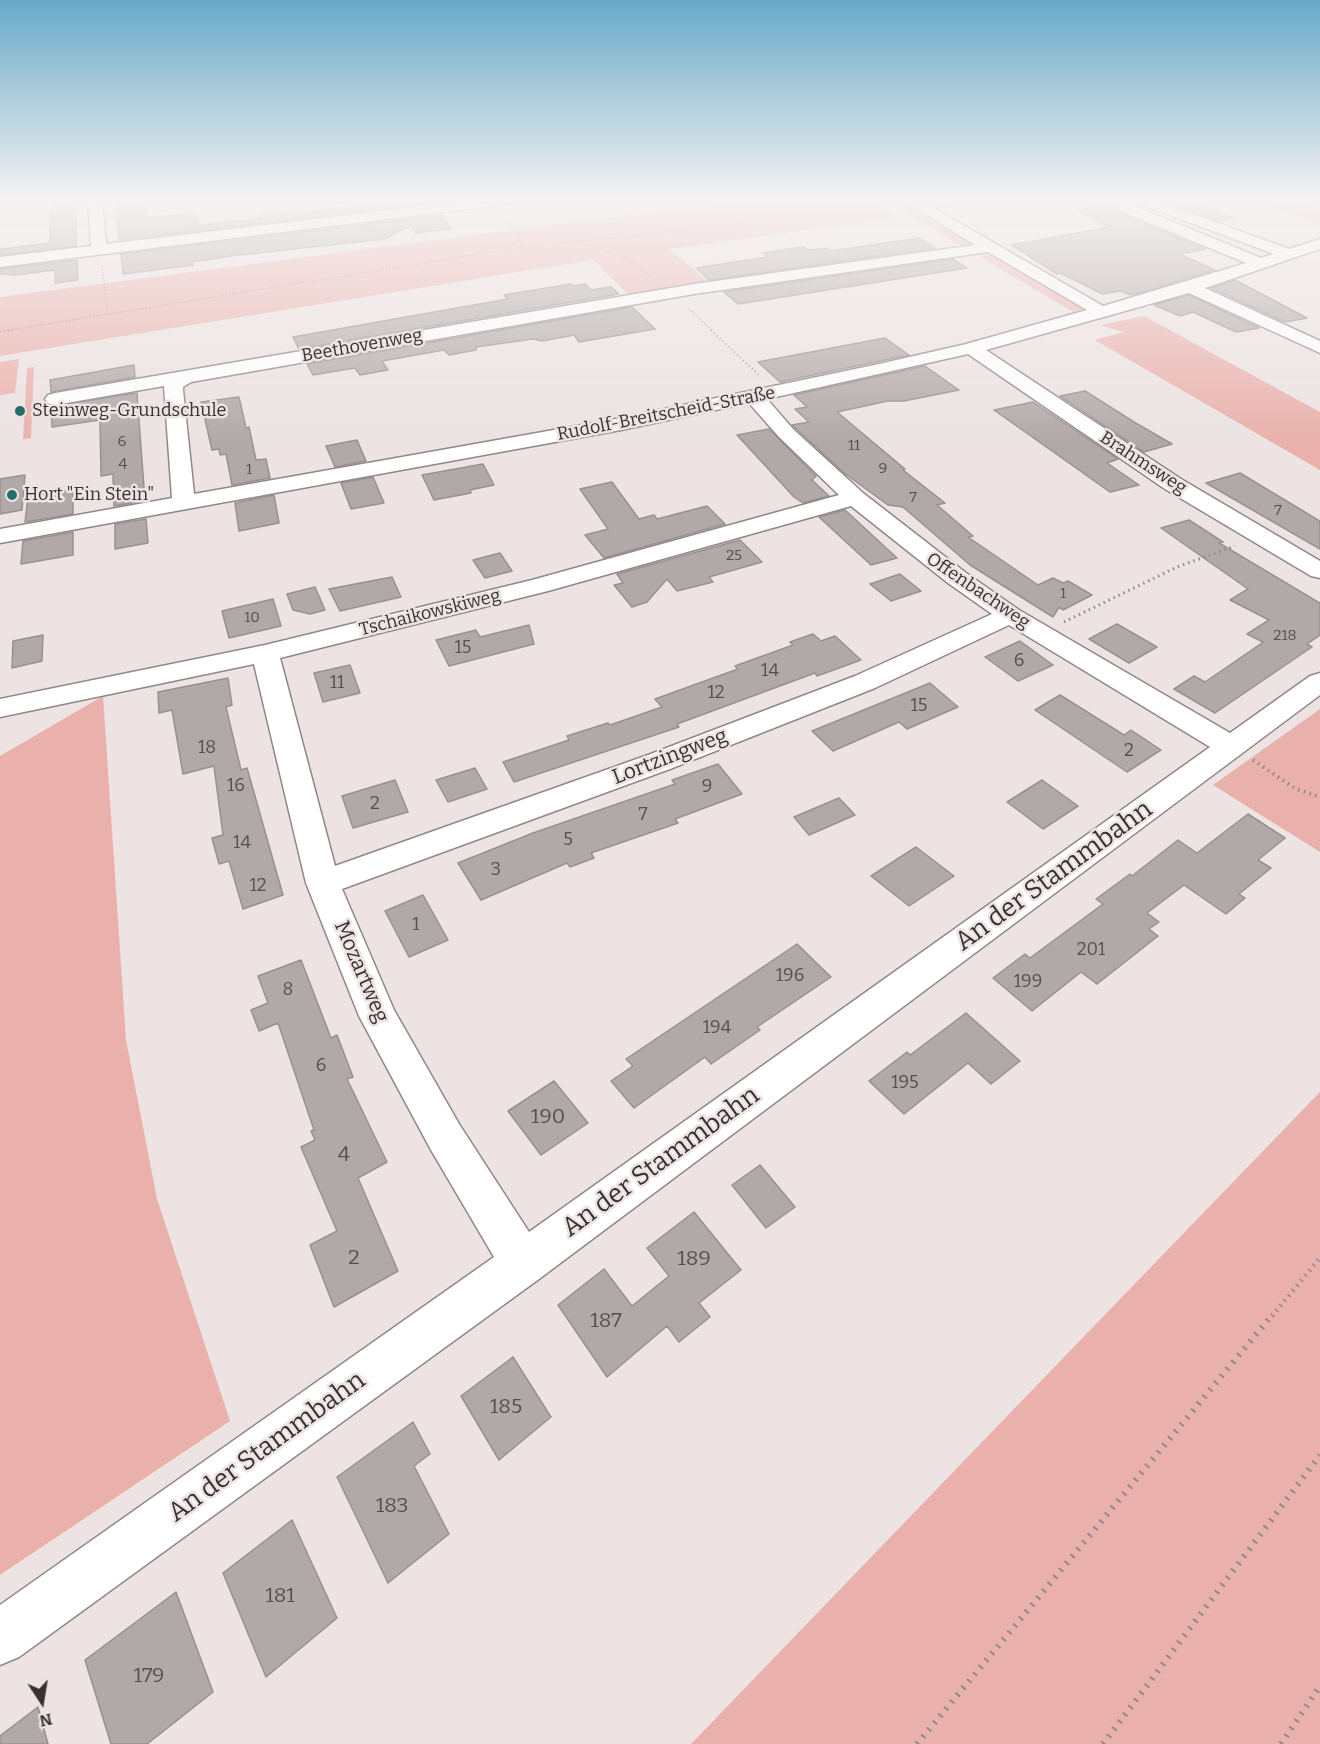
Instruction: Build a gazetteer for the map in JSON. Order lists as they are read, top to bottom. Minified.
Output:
{"streets":{"street":["Beethovenweg","Rudolf-Breitscheid-Straße","Brahmsweg","Offenbachweg","Tschaikowskiweg","Lortzingweg","An der Stammbahn","Mozartweg"]},"crossings":[["Rudolf-Breitscheid-Straße","Brahmsweg"],["Rudolf-Breitscheid-Straße","Offenbachweg"],["Offenbachweg","Tschaikowskiweg"],["Offenbachweg","Lortzingweg"],["Offenbachweg","An der Stammbahn"],["Tschaikowskiweg","Mozartweg"],["Lortzingweg","Mozartweg"],["An der Stammbahn","Mozartweg"]],"places":["Steinweg-Grundschule","Hort \"Ein Stein\""],"house_numbers":["6","11","4","9","1","7","7","25","1","10","218","15","6","14","11","12","15","18","2","16","9","2","7","5","14","3","12","1","201","196","199","8","194","6","195","190","4","2","189","187","185","183","181","179"],"north":"bottom"}
